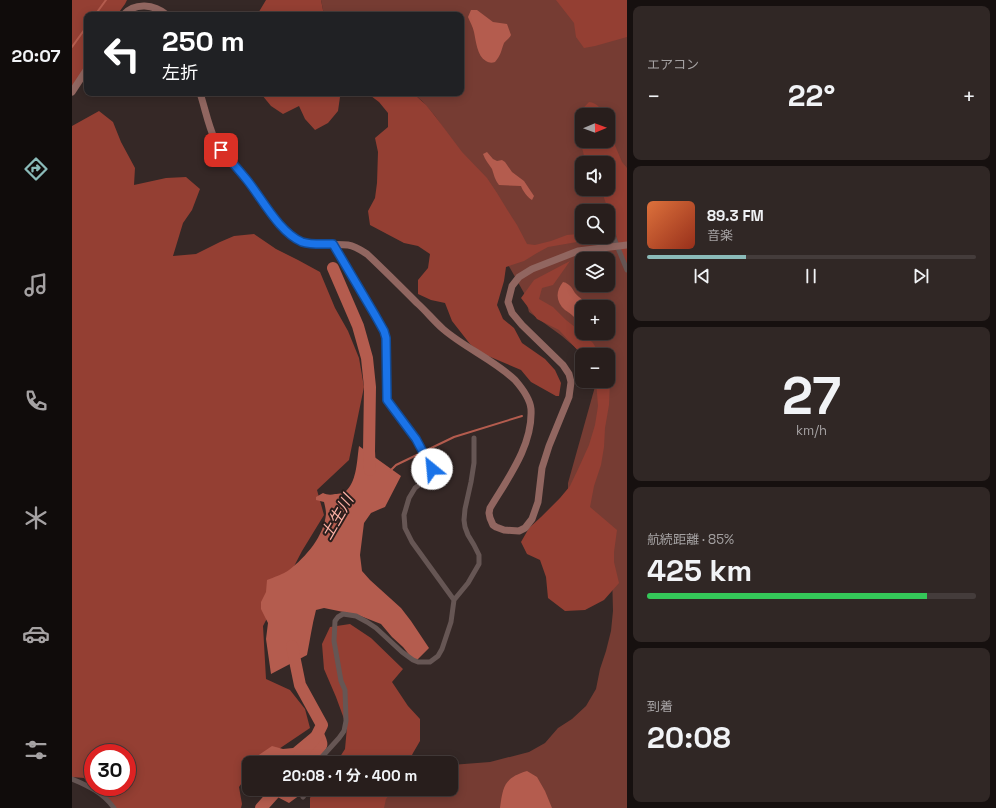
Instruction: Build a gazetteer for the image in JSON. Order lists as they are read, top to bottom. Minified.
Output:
{"water":["土生川"],"north":"right","page":{"tabs":"20:07","tile":["エアコン",["27","km/h"],["航続距離 · 85%","425 km"],["到着","20:08"]],"turn":["250 m","左折"],"heat":["−","22°","+"],"map_buttons":["+","−"],"song":["89.3 FM","音楽"],"limit":"30","trip":"20:08 · 1 分 · 400 m"}}
